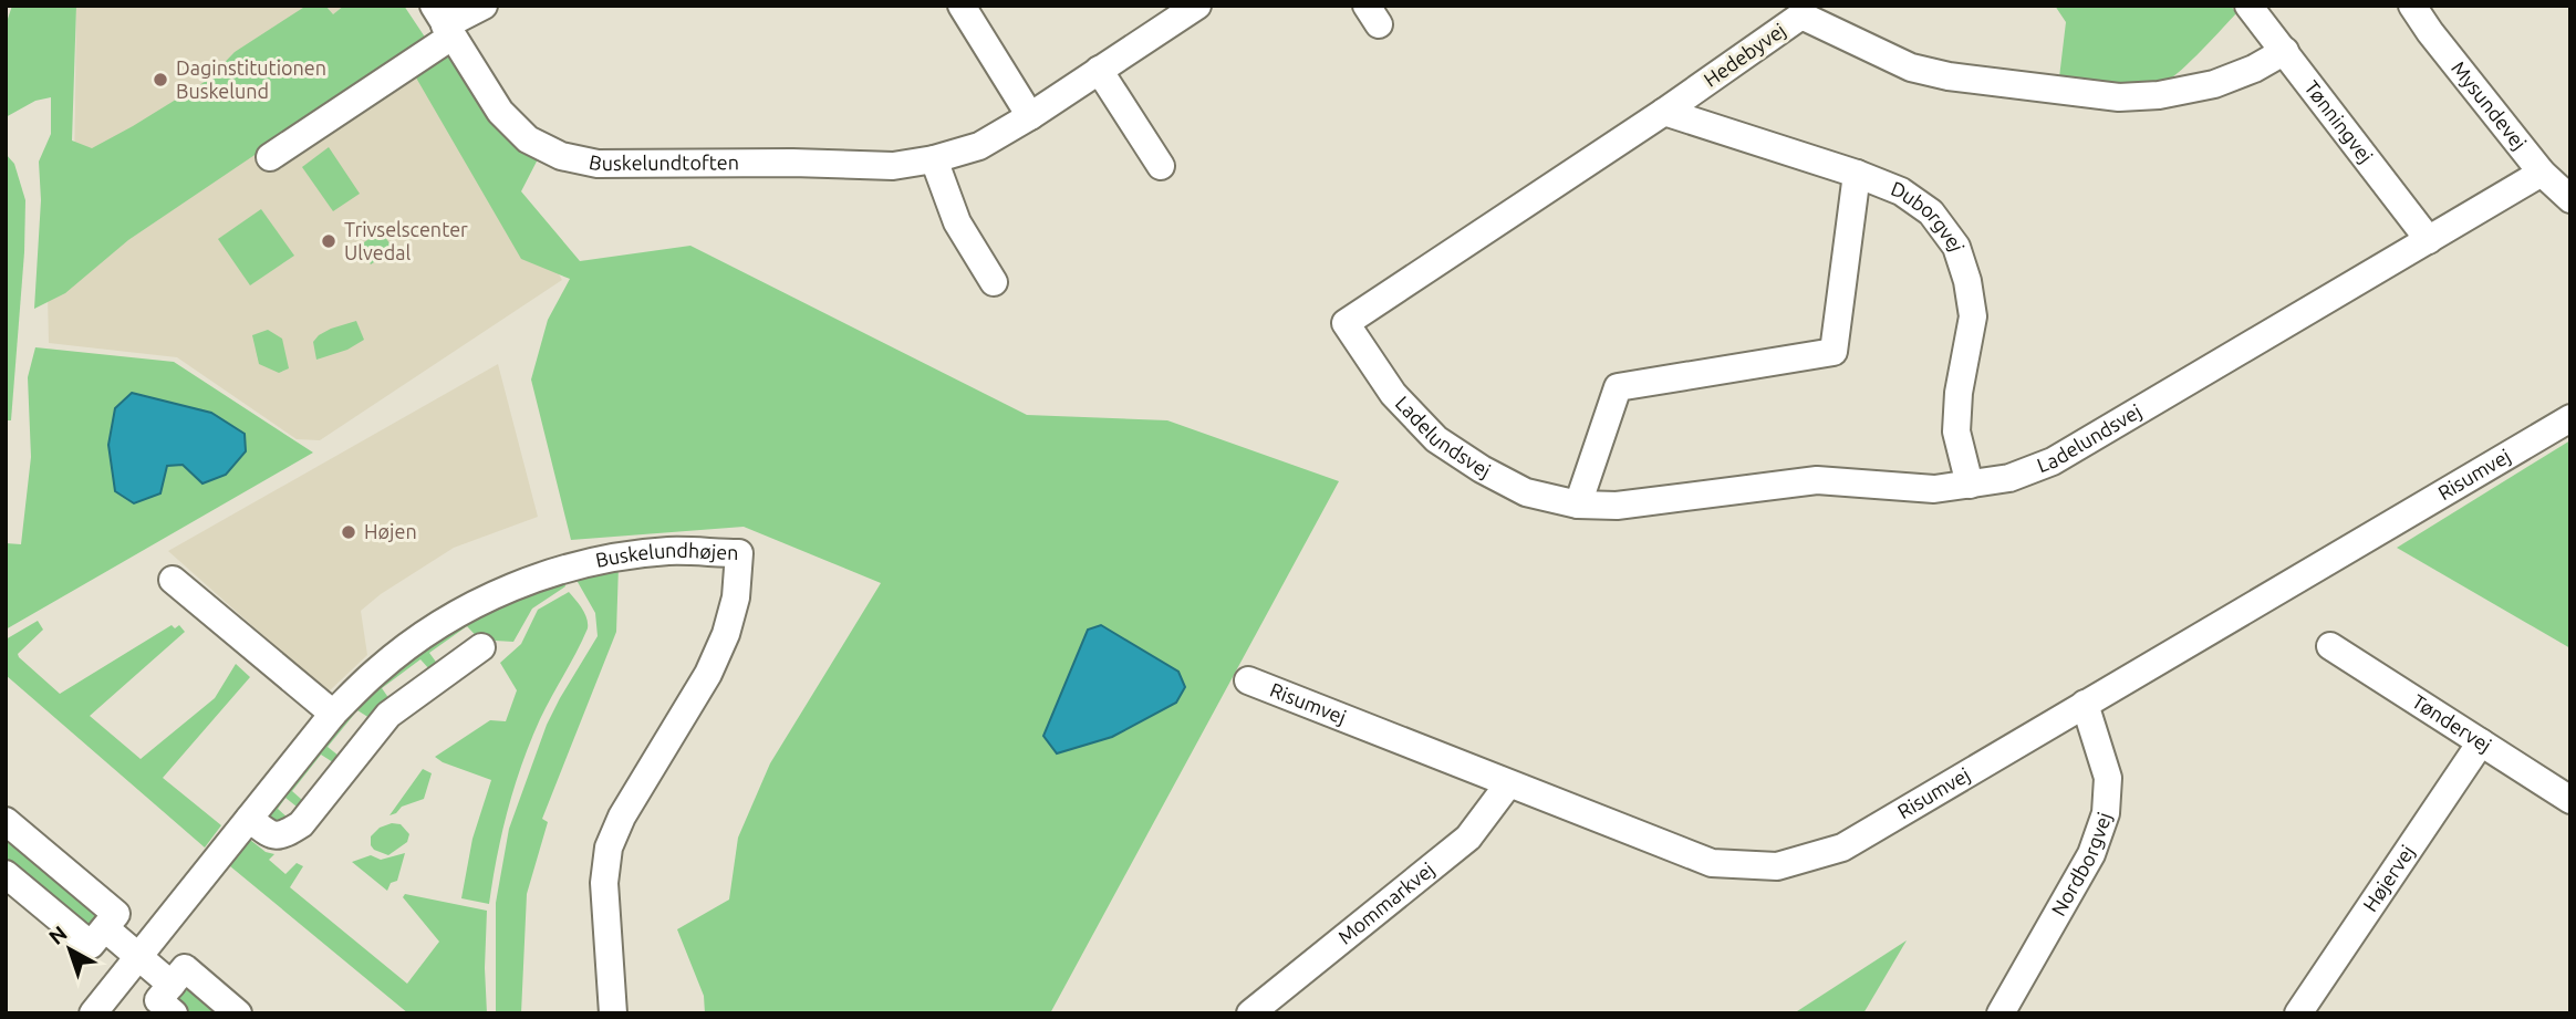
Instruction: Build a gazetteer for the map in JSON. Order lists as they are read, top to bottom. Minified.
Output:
{"streets":{"street":["Hedebyvej","Mysundevej","Tønningvej","Buskelundtoften","Duborgvej","Ladelundsvej","Risumvej","Buskelundhøjen","Tøndervej","Nordborgvej","Højervej","Mommarkvej"]},"crossings":[["Hedebyvej","Tønningvej"],["Hedebyvej","Duborgvej"],["Hedebyvej","Ladelundsvej"],["Mysundevej","Ladelundsvej"],["Tønningvej","Ladelundsvej"],["Duborgvej","Ladelundsvej"],["Risumvej","Nordborgvej"],["Risumvej","Mommarkvej"],["Tøndervej","Højervej"]],"places":["Daginstitutionen Buskelund","Trivselscenter Ulvedal","Højen"],"north":"top left"}
